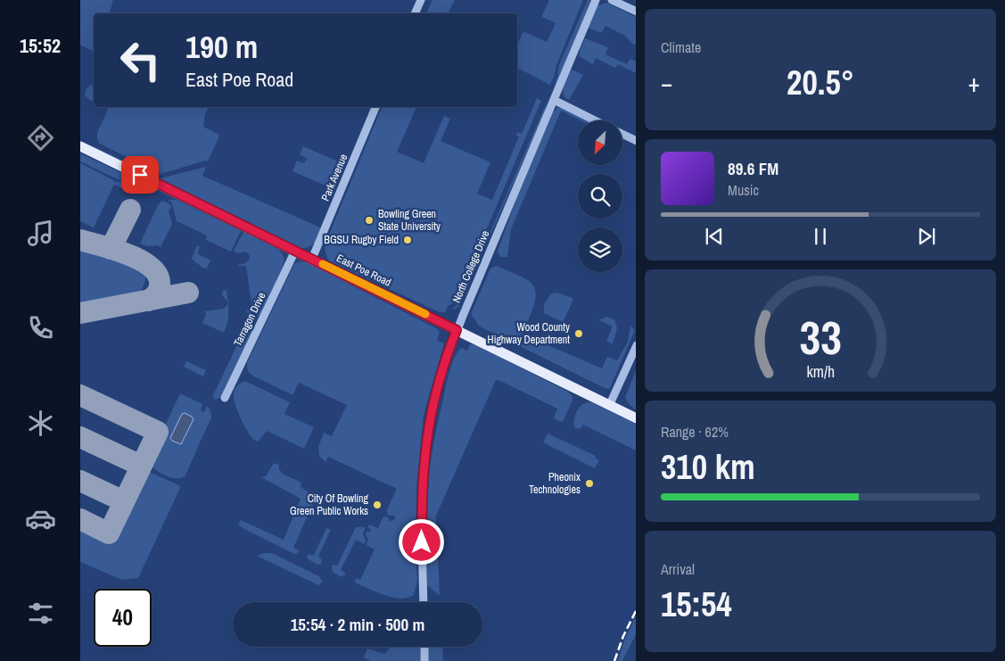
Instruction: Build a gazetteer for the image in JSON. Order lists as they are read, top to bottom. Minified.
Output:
{"streets":{"main road":["East Poe Road"],"street":["Park Avenue","North College Drive","Tarragon Drive"]},"crossings":[["Park Avenue","East Poe Road"],["North College Drive","East Poe Road"],["East Poe Road","Tarragon Drive"]],"places":["Bowling Green State University","BGSU Rugby Field","Wood County Highway Department","Pheonix Technologies","City Of Bowling Green Public Works"],"north":"bottom left","page":{"tabs":"15:52","tile":["Climate",["Range · 62%","310 km"],["Arrival","15:54"]],"turn":["190 m","East Poe Road"],"heat":["−","20.5°","+"],"song":["89.6 FM","Music"],"limit":"40","trip":"15:54 · 2 min · 500 m","gauge":["33","km/h"]}}
